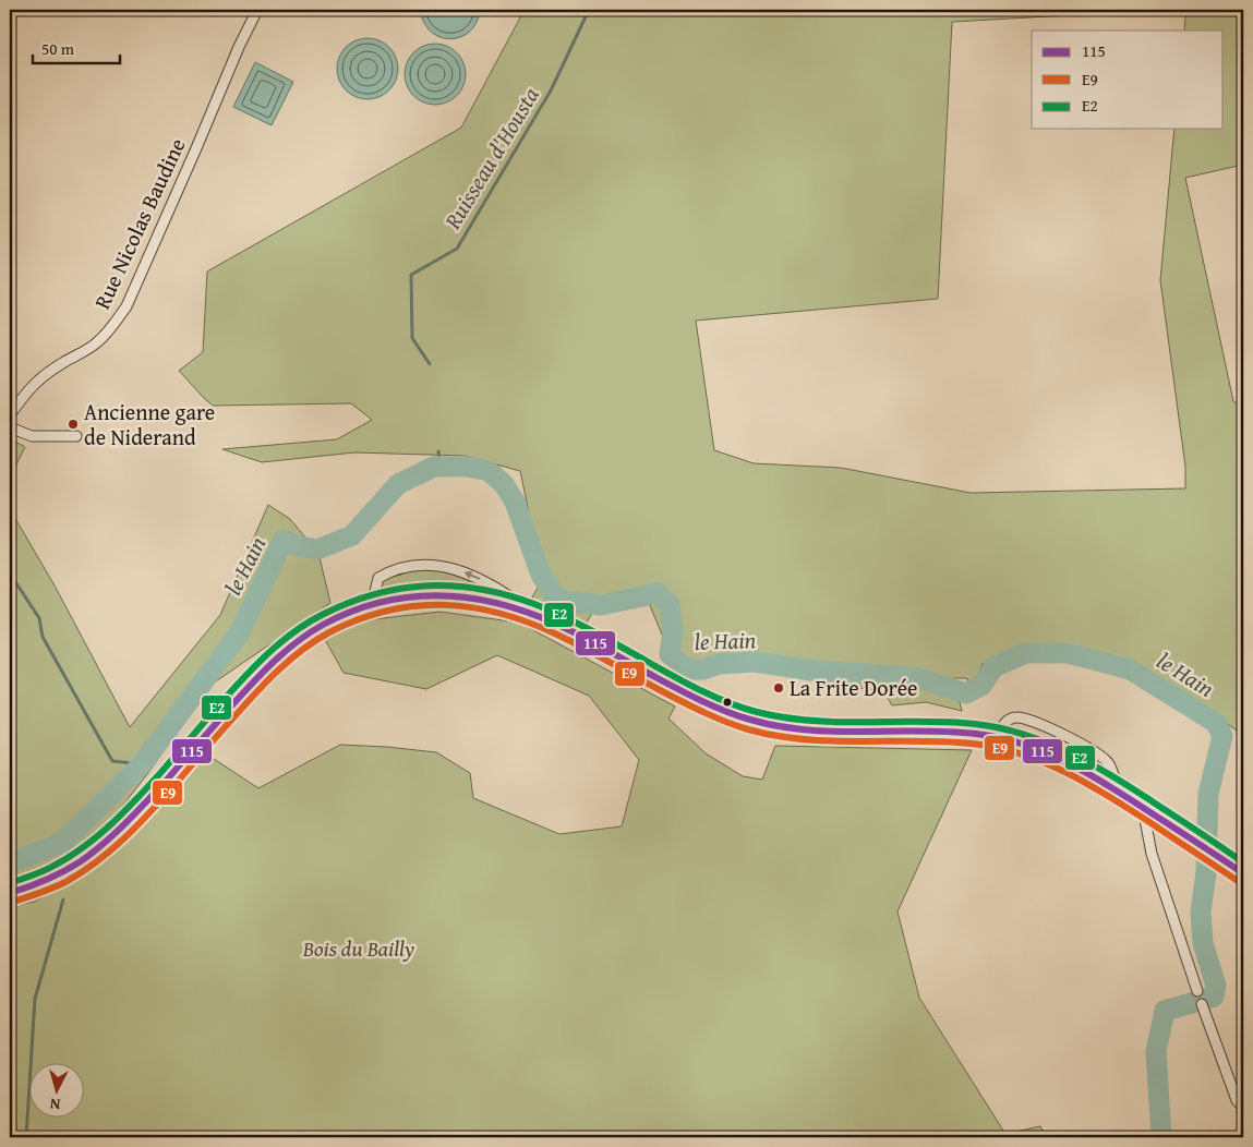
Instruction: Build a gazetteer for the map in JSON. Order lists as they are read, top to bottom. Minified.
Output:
{"streets":{"street":["Rue Nicolas Baudine"]},"water":["Ruisseau d'Housta","le Hain"],"parks":["Bois du Bailly"],"places":["Ancienne gare de Niderand","La Frite Dorée"],"lines":["transit line E2","transit line 115","transit line E9"],"legend":["115","E9","E2"],"scale_bar":"50 m","north":"bottom"}
